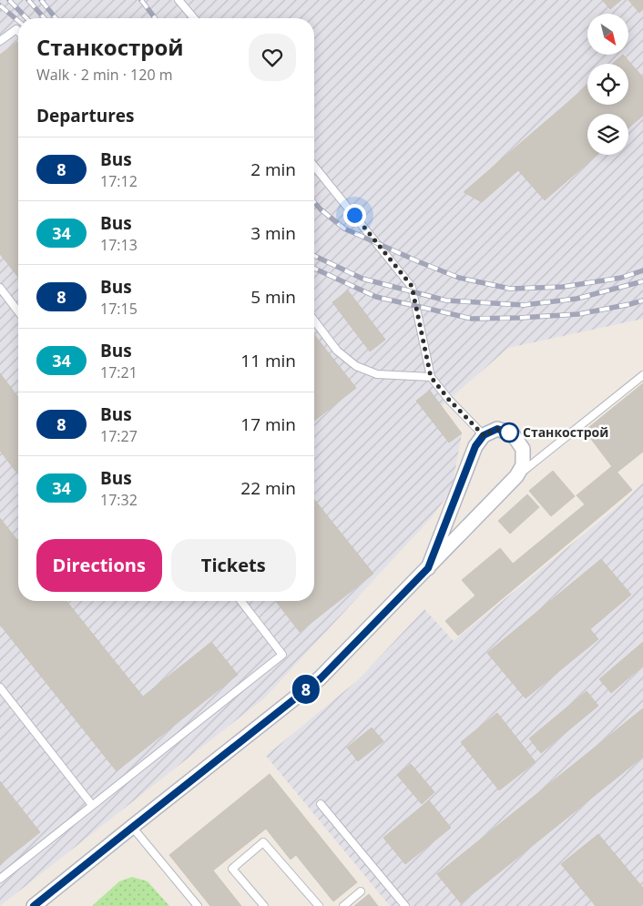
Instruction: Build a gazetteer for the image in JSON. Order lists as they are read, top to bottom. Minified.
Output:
{"places":["Станкострой"],"lines":["bus line 8"],"north":"bottom right","page":{"on_map":"8","heading":[["Станкострой","Walk · 2 min · 120 m"],"Departures"],"list":[{"mark":"8","name":"Bus","note":"17:12","value":"2 min"},{"mark":"34","name":"Bus","note":"17:13","value":"3 min"},{"mark":"8","name":"Bus","note":"17:15","value":"5 min"},{"mark":"34","name":"Bus","note":"17:21","value":"11 min"},{"mark":"8","name":"Bus","note":"17:27","value":"17 min"},{"mark":"34","name":"Bus","note":"17:32","value":"22 min"}],"buttons":["Directions","Tickets"]}}
